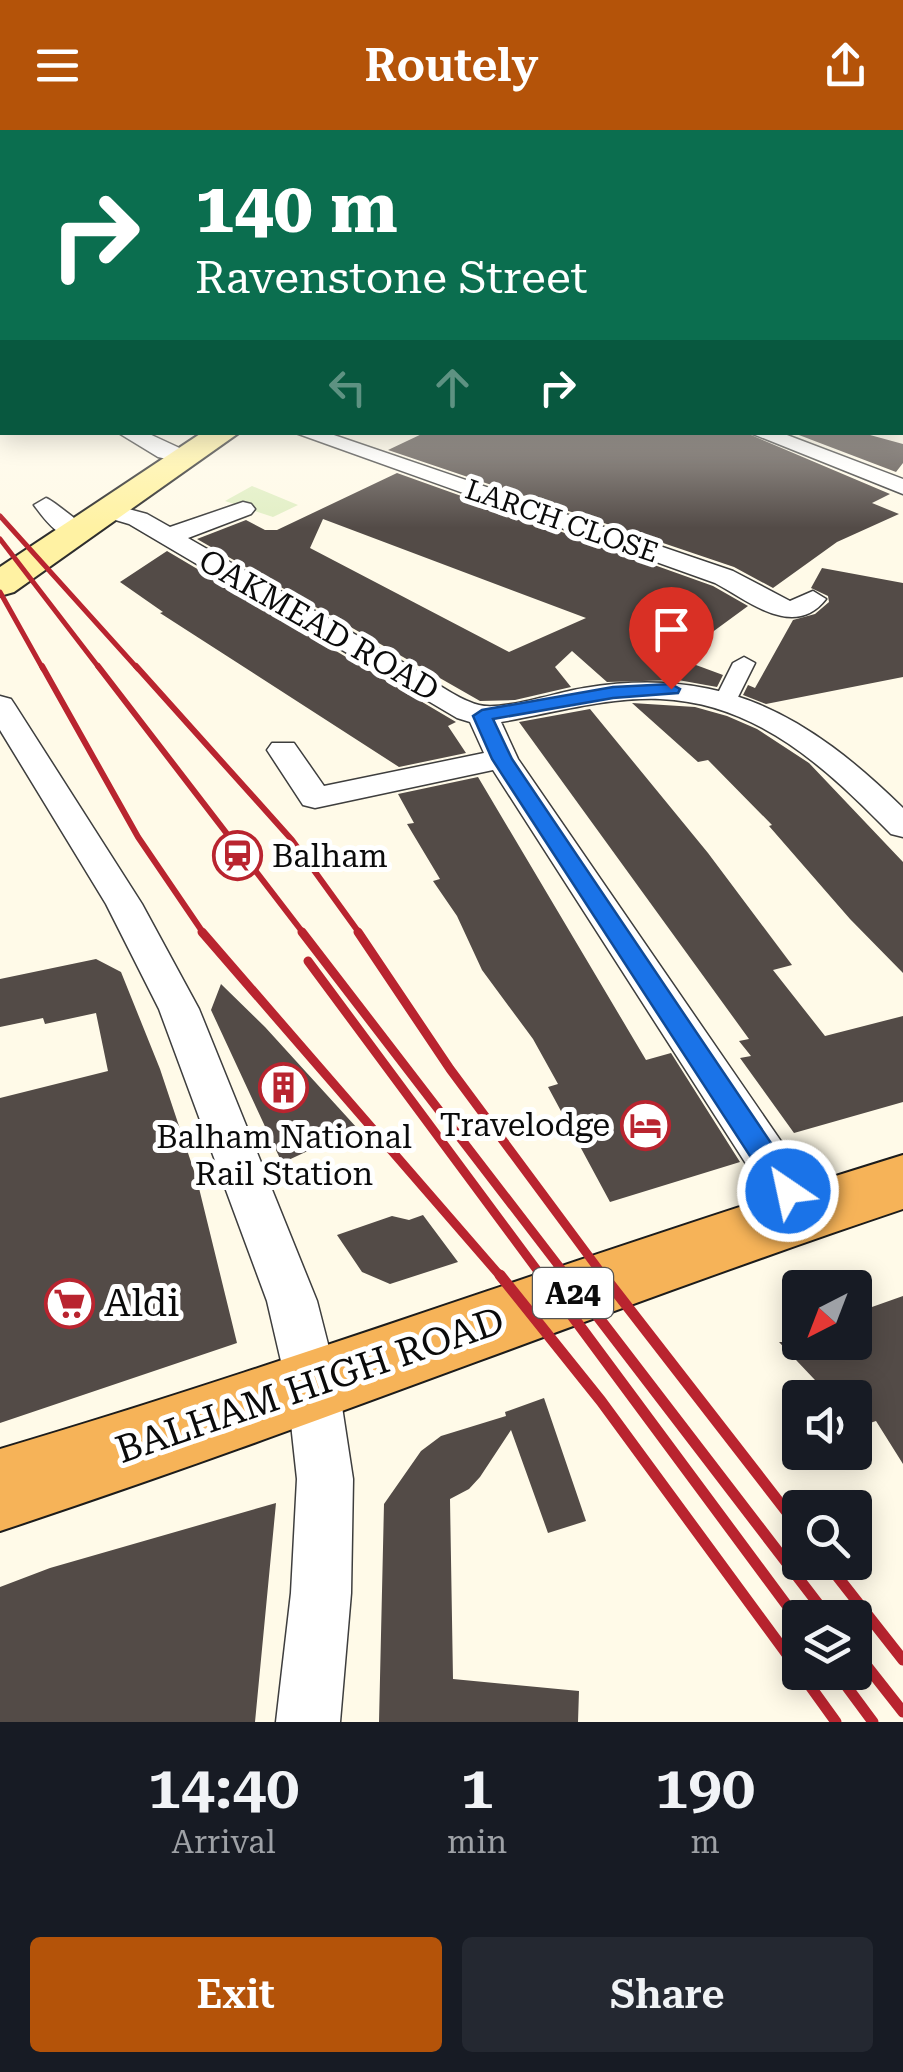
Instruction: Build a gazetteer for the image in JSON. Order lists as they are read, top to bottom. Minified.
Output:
{"streets":{"highway":["A24","BALHAM HIGH ROAD"],"street":["LARCH CLOSE","OAKMEAD ROAD"]},"places":{"station":["Balham"],"building":["Balham National Rail Station"],"hotel":["Travelodge"],"supermarket":["Aldi"]},"north":"bottom left","page":{"header":"Routely","turn":["140 m","Ravenstone Street"],"eta":["14:40","Arrival","1","min","190","m"],"buttons":["Exit","Share"]}}
